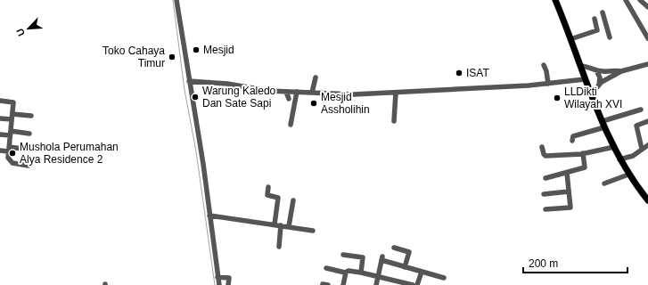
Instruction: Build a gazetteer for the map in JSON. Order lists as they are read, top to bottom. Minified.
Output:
{"places":["Mesjid","Toko Cahaya Timur","ISAT","Warung Kaledo Dan Sate Sapi","LLDikti Wilayah XVI","Mesjid Assholihin","Mushola Perumahan Alya Residence 2"],"scale_bar":"200 m","north":"bottom left"}
